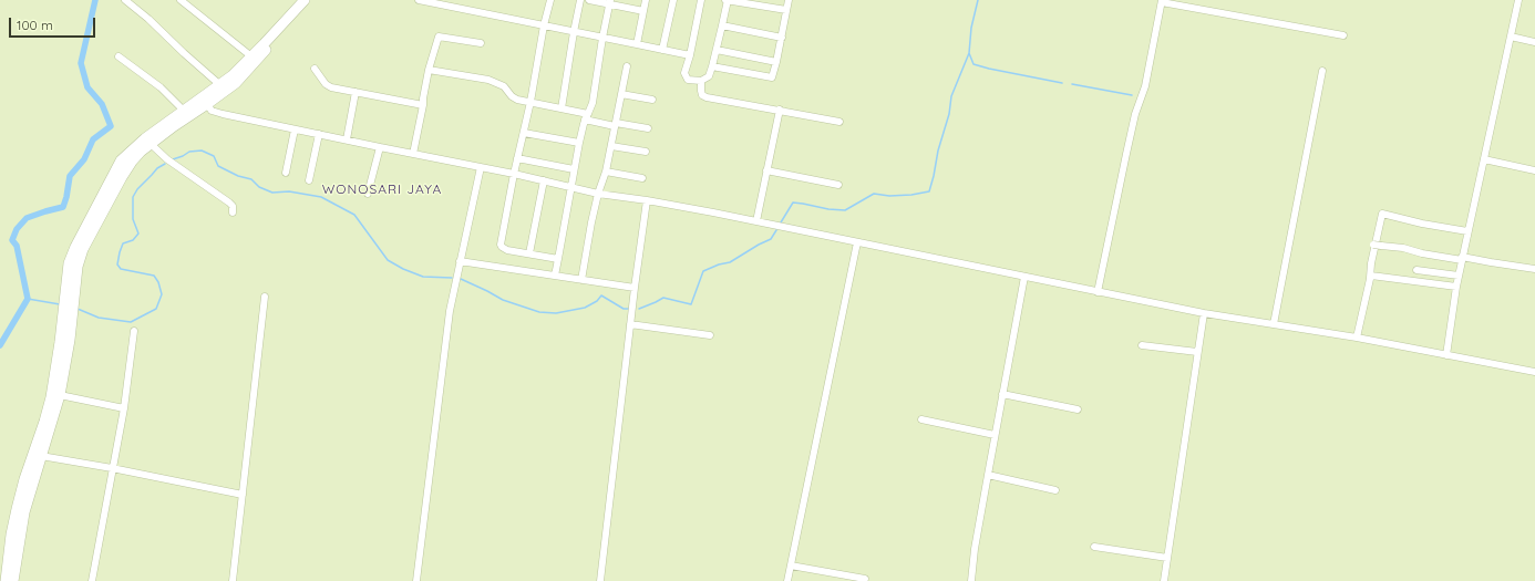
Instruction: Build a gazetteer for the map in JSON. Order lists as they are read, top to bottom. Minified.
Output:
{"districts":["WONOSARI JAYA"],"scale_bar":"100 m"}
